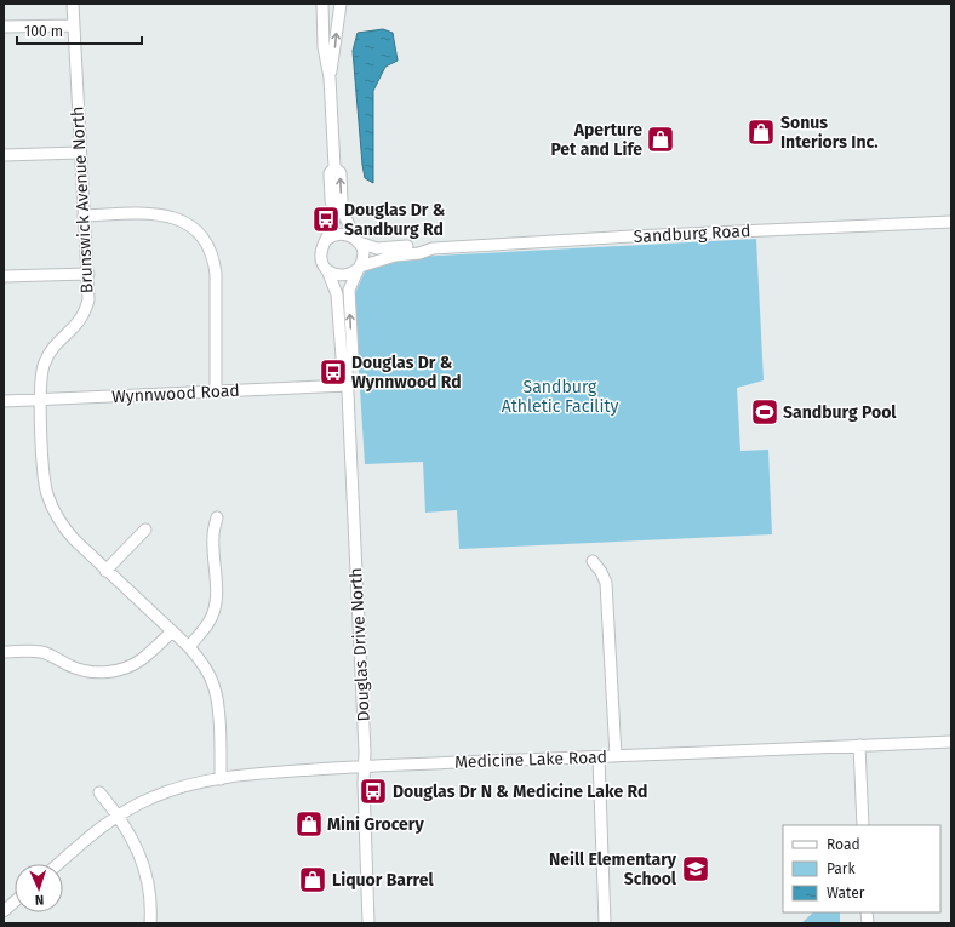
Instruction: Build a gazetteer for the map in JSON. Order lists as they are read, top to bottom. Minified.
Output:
{"streets":{"street":["Brunswick Avenue North","Sandburg Road","Wynnwood Road","Douglas Drive North","Medicine Lake Road"]},"crossings":[["Brunswick Avenue North","Wynnwood Road"],["Brunswick Avenue North","Medicine Lake Road"],["Sandburg Road","Douglas Drive North"],["Wynnwood Road","Douglas Drive North"],["Douglas Drive North","Medicine Lake Road"]],"parks":["Sandburg Athletic Facility"],"places":{"shop":["Sonus Interiors Inc.","Aperture Pet and Life","Mini Grocery","Liquor Barrel"],"bus stop":["Douglas Dr & Sandburg Rd","Douglas Dr & Wynnwood Rd","Douglas Dr N & Medicine Lake Rd"],"sports":["Sandburg Pool"],"school or university":["Neill Elementary School"]},"legend":["Road","Park","Water"],"scale_bar":"100 m","north":"bottom"}
